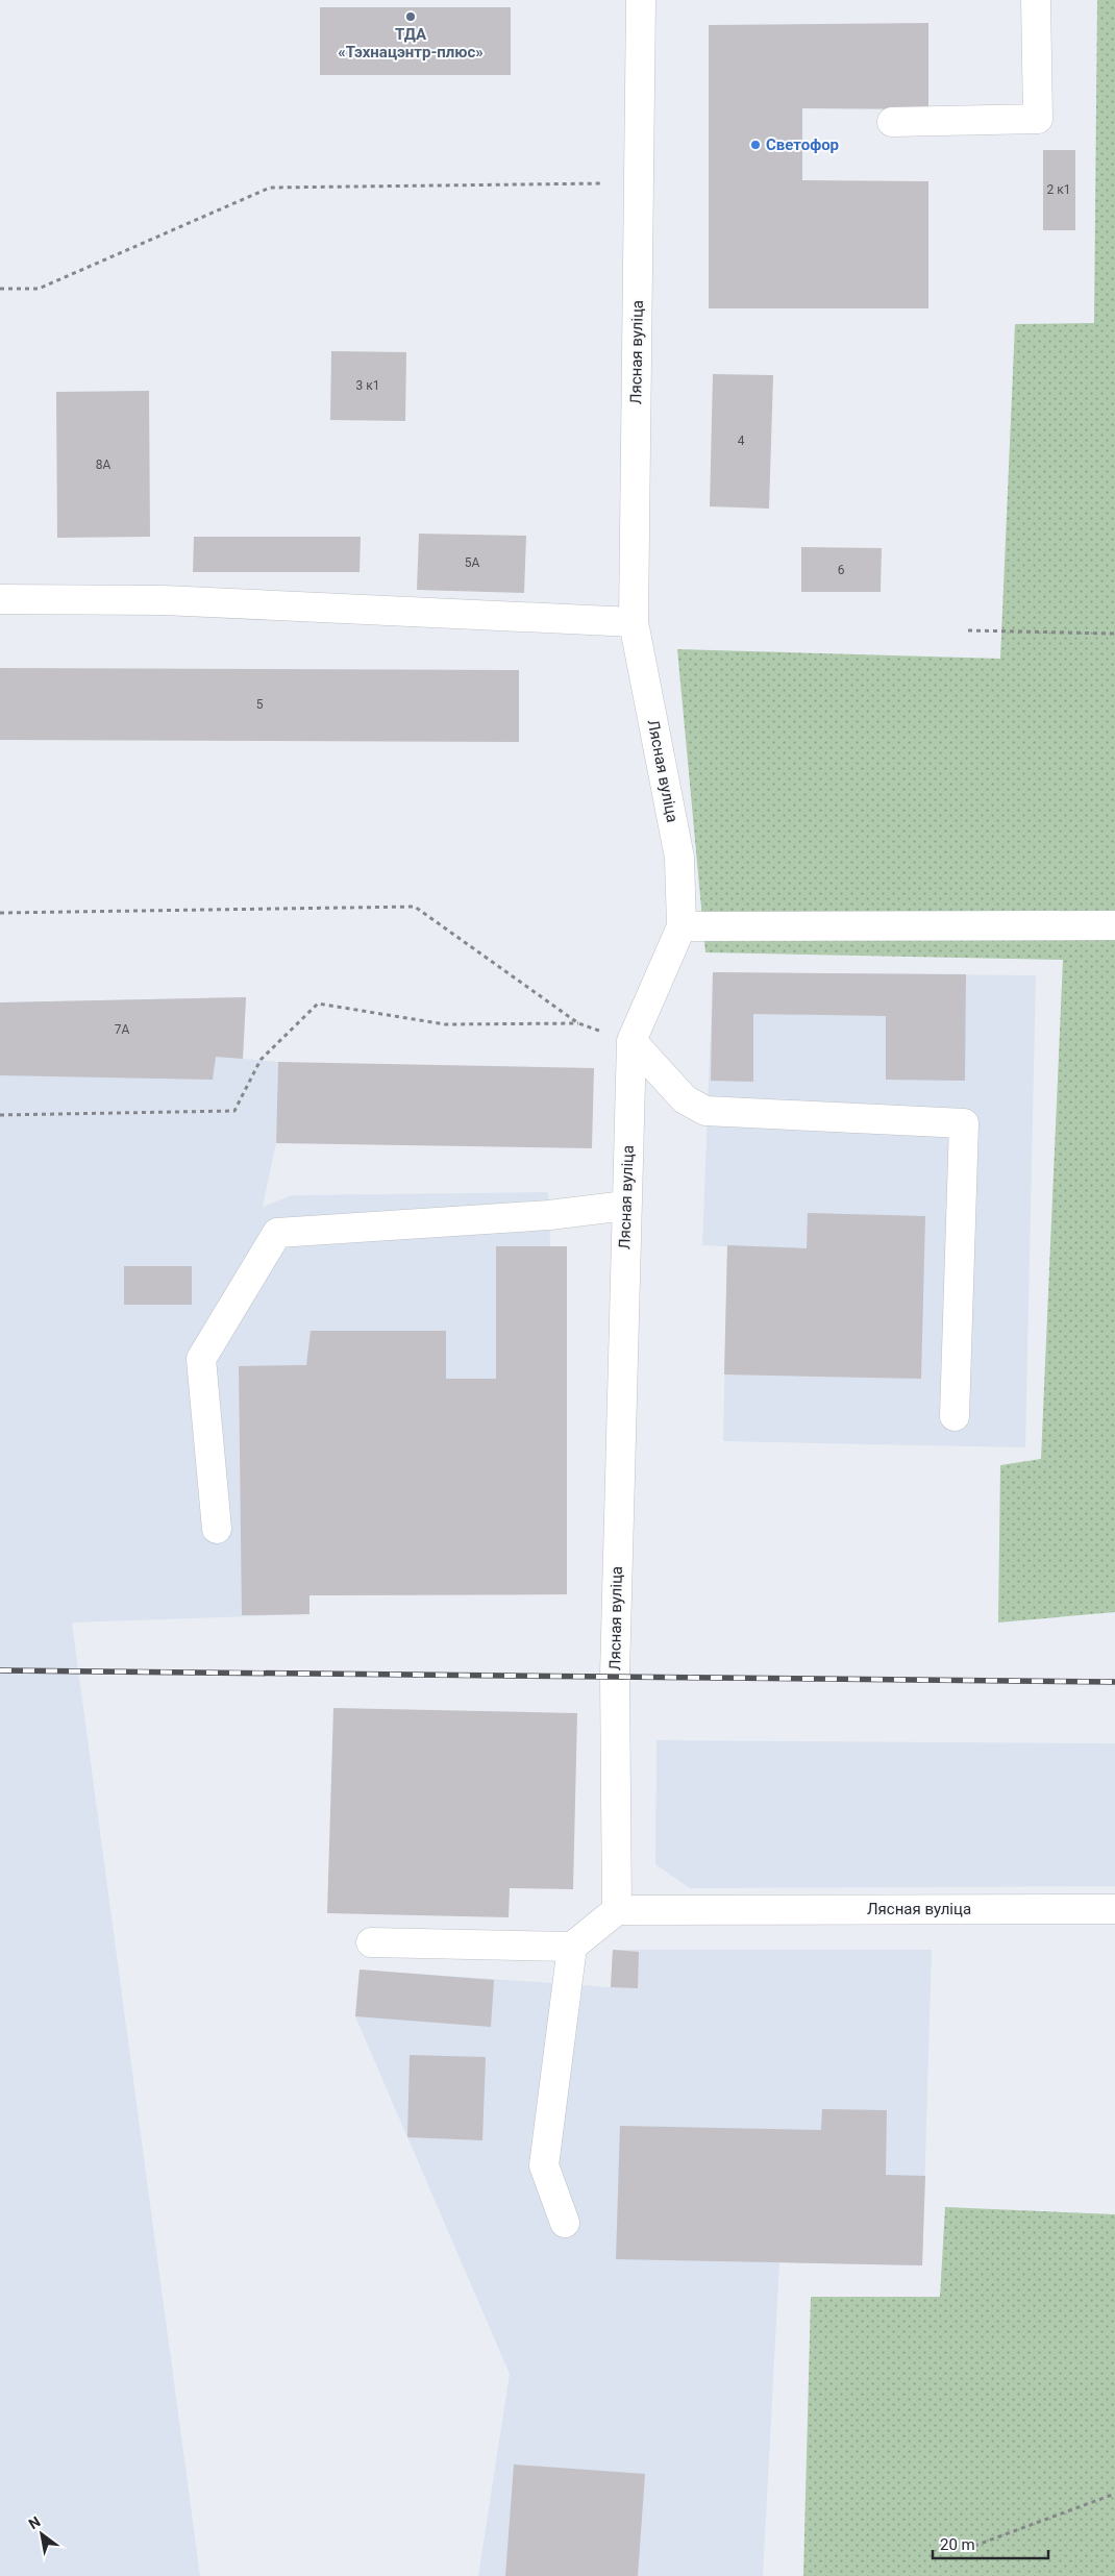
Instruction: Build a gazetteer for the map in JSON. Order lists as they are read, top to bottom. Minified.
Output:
{"streets":{"street":["Лясная вуліца"]},"places":["ТДА «Тэхнацэнтр-плюс»","Светофор"],"house_numbers":["2 к1","3 к1","4","8А","5А","6","5","7А"],"scale_bar":"20 m","north":"top left"}
